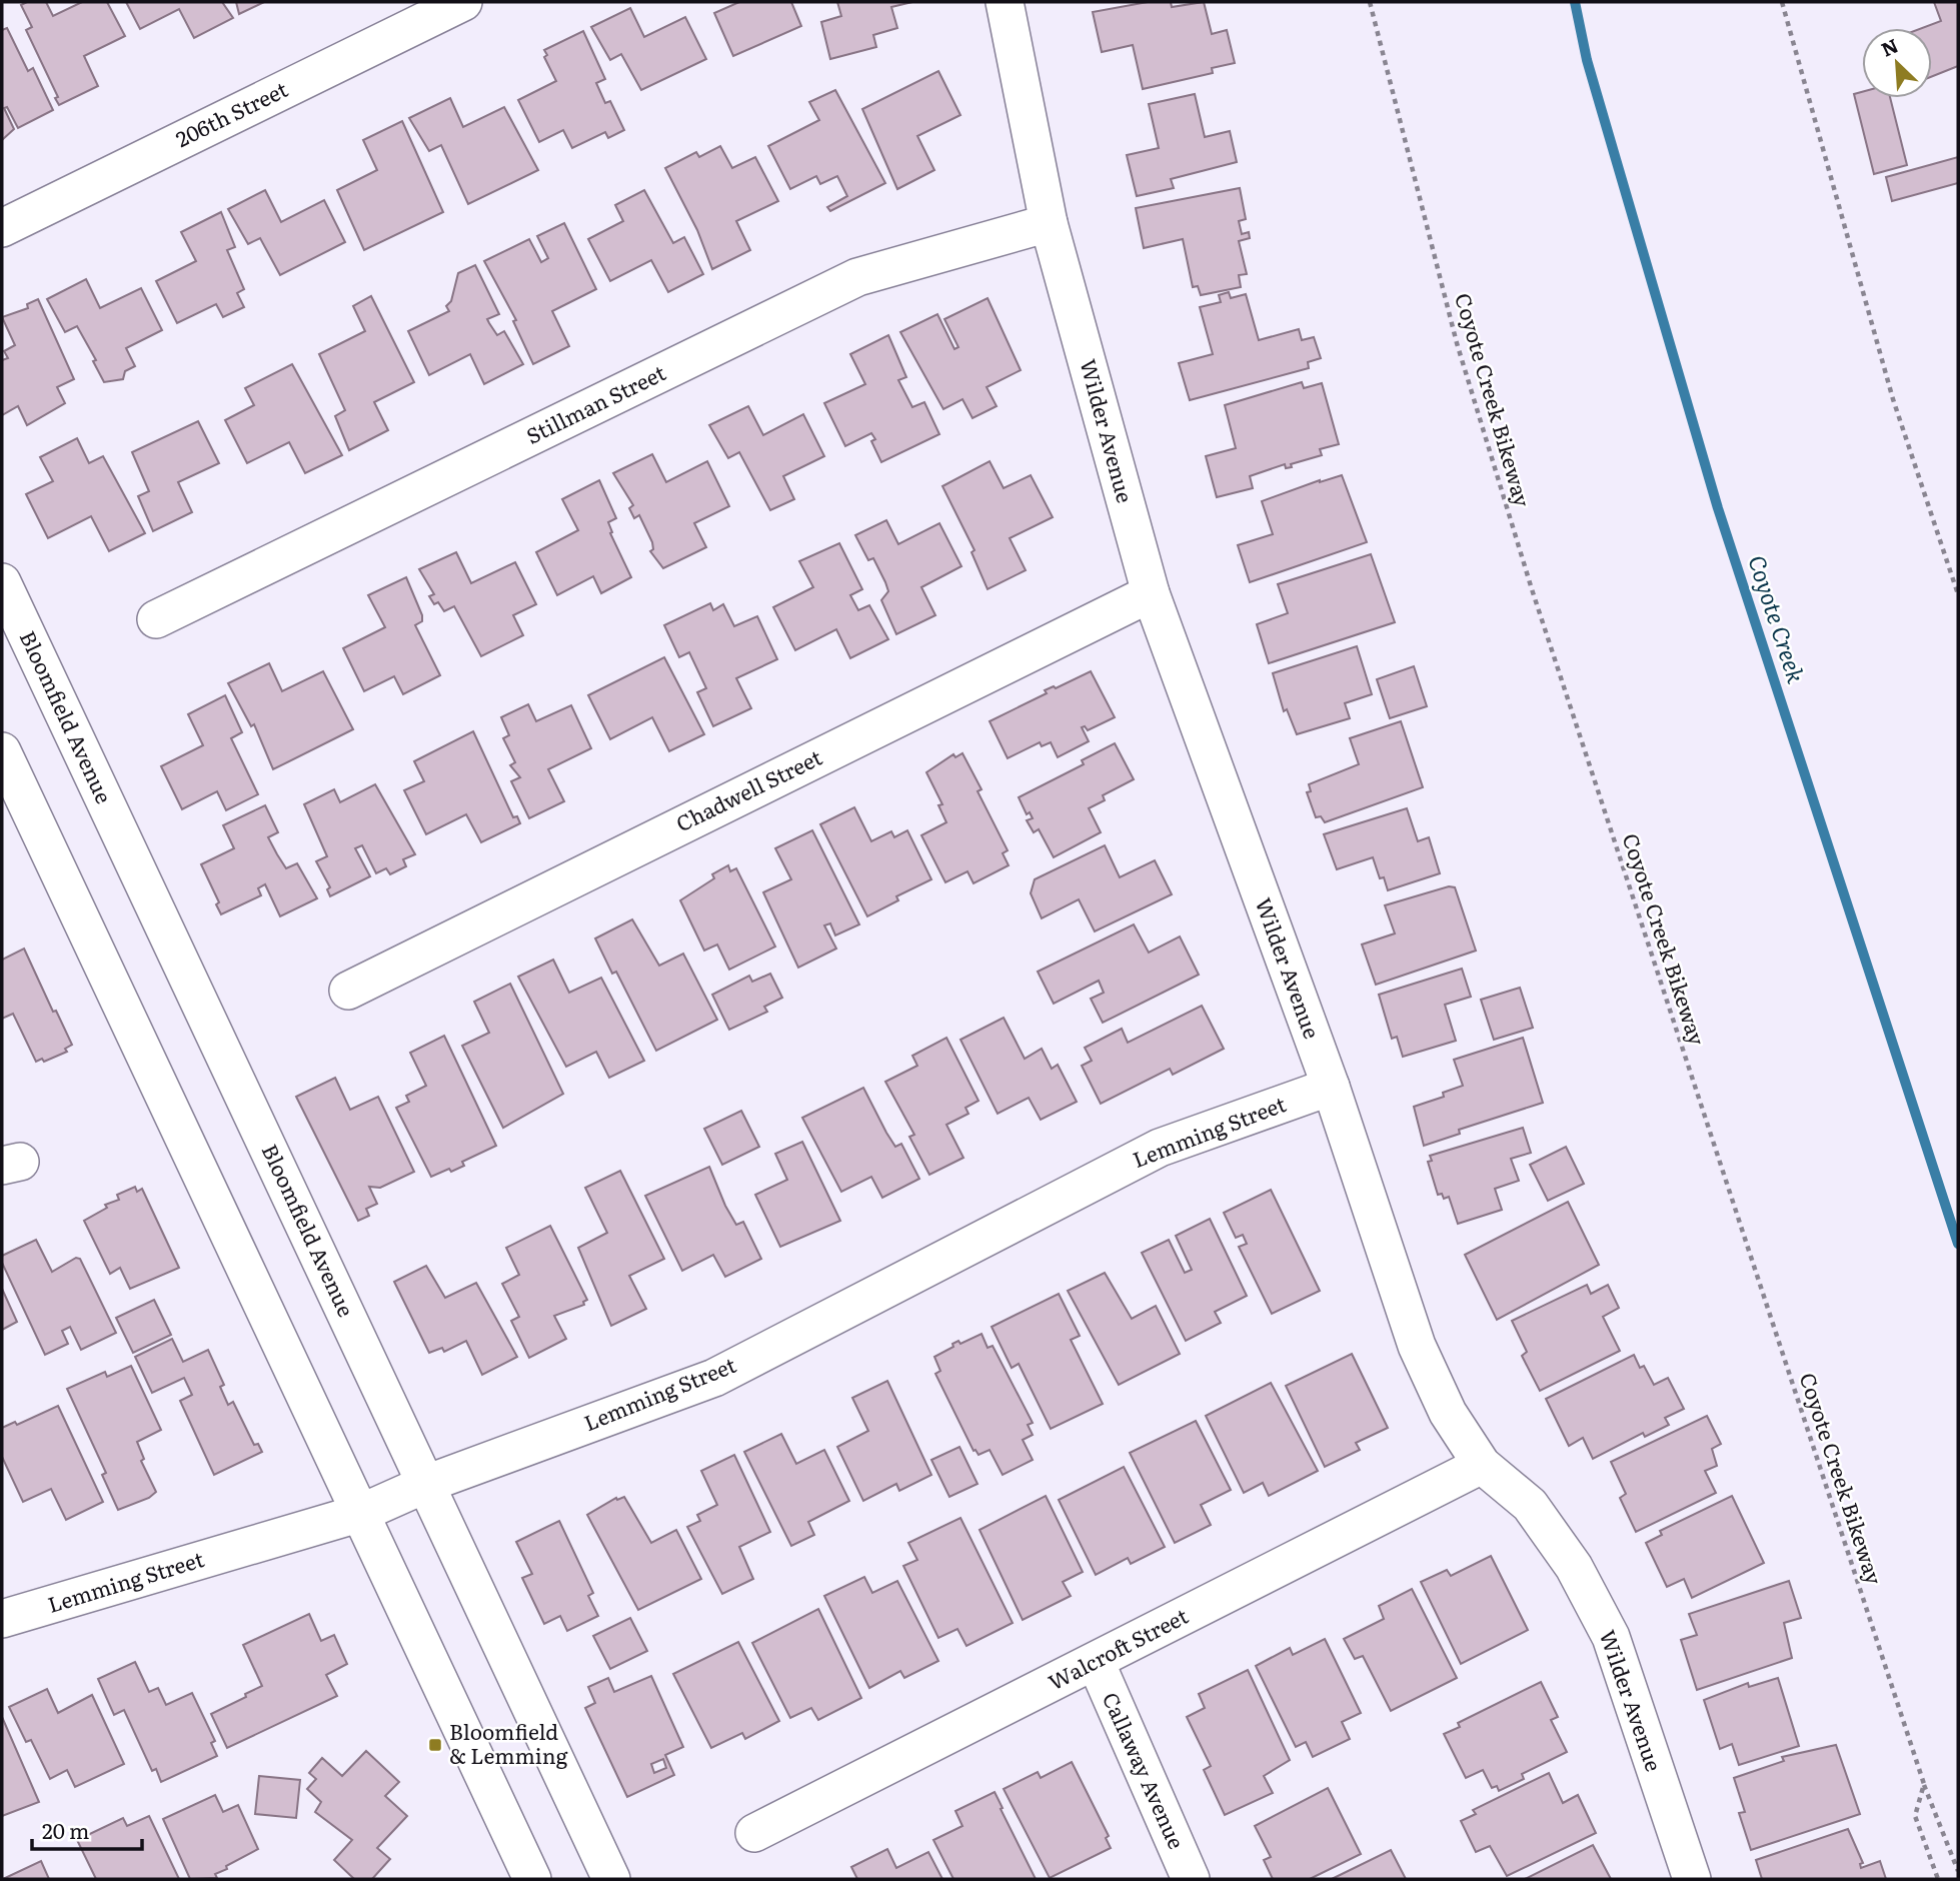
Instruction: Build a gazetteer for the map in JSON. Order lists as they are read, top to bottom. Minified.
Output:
{"streets":{"street":["206th Street","Stillman Street","Wilder Avenue","Bloomfield Avenue","Chadwell Street","Lemming Street","Walcroft Street","Callaway Avenue"],"path":["Coyote Creek Bikeway"]},"crossings":[["Stillman Street","Wilder Avenue"],["Wilder Avenue","Chadwell Street"],["Wilder Avenue","Lemming Street"],["Wilder Avenue","Walcroft Street"],["Bloomfield Avenue","Lemming Street"],["Walcroft Street","Callaway Avenue"]],"water":["Coyote Creek"],"places":{"transit":["Bloomfield & Lemming"]},"scale_bar":"20 m","north":"top left"}
